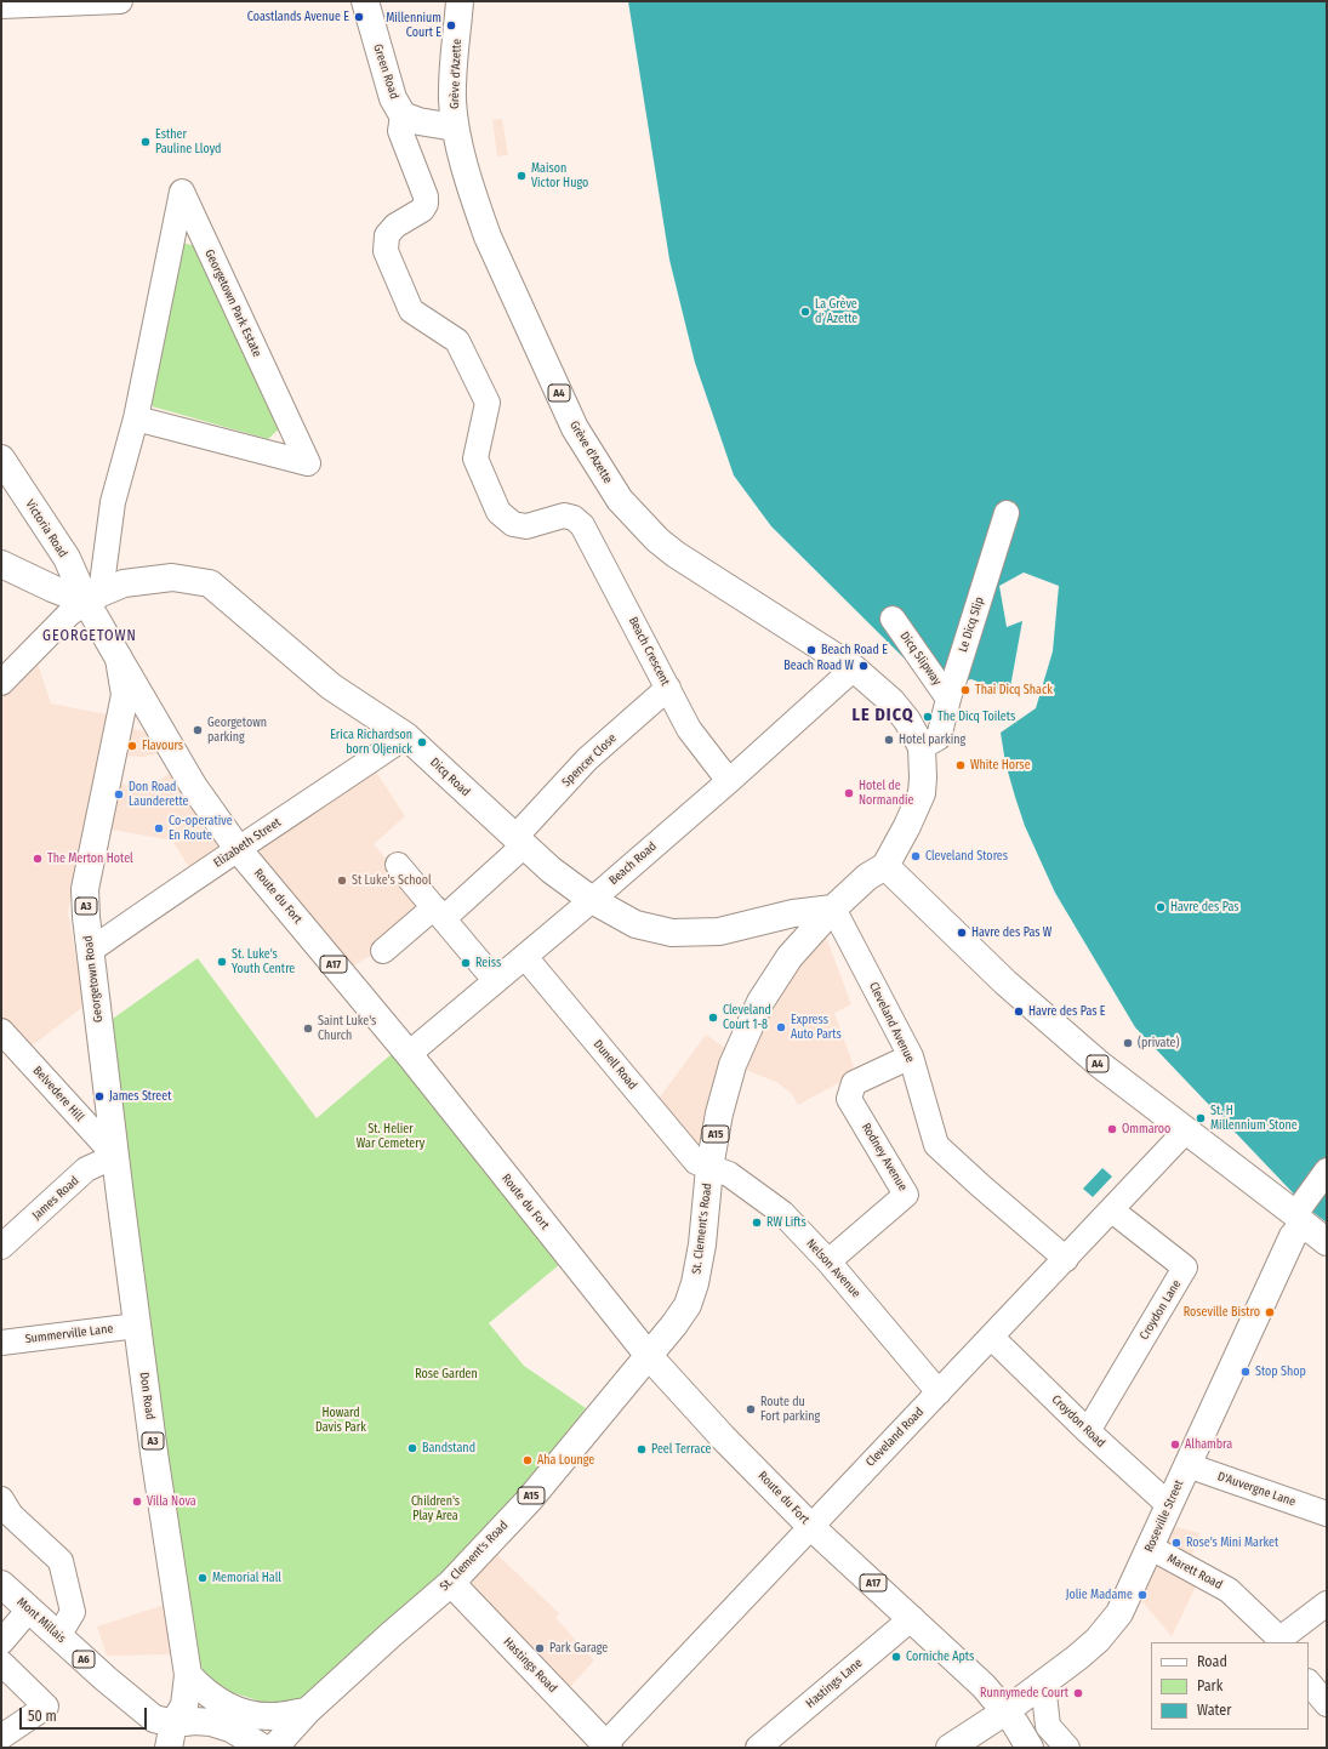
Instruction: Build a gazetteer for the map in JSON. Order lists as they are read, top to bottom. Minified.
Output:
{"streets":{"main road":["Green Road","Grève d'Azette","A4","Victoria Road","Dicq Road","Route du Fort","A3","A17","Georgetown Road","A15","St. Clement's Road","Don Road","Roseville Street","Mont Millais","A6","Hastings Road"],"street":["Georgetown Park Estate","Le Dicq Slip","Beach Crescent","Dicq Slipway","Spencer Close","Elizabeth Street","Beach Road","Cleveland Avenue","Dunell Road","Belvedere Hill","Rodney Avenue","James Road","Nelson Avenue","Croydon Lane","Summerville Lane","Croydon Road","Cleveland Road","D'Auvergne Lane","Marett Road","Hastings Lane"]},"crossings":[["Green Road","Grève d'Azette"],["Green Road","Beach Crescent"],["Grève d'Azette","Le Dicq Slip"],["Grève d'Azette","Beach Road"],["Grève d'Azette","St. Clement's Road"],["Georgetown Park Estate","Victoria Road"],["Georgetown Park Estate","Dicq Road"],["Georgetown Park Estate","Route du Fort"],["A4","St. Clement's Road"],["A4","Cleveland Road"],["A4","Roseville Street"],["Victoria Road","Dicq Road"],["Victoria Road","Route du Fort"],["Le Dicq Slip","Dicq Slipway"],["Beach Crescent","Spencer Close"],["Beach Crescent","Beach Road"],["Spencer Close","Dicq Road"],["Dicq Road","Elizabeth Street"],["Dicq Road","Beach Road"],["Dicq Road","Route du Fort"],["Dicq Road","Cleveland Avenue"],["Dicq Road","St. Clement's Road"],["Elizabeth Street","Route du Fort"],["Elizabeth Street","Georgetown Road"],["Beach Road","Route du Fort"],["Beach Road","Dunell Road"],["Route du Fort","Georgetown Road"],["Route du Fort","St. Clement's Road"],["Route du Fort","Cleveland Road"],["Route du Fort","Roseville Street"],["Route du Fort","Hastings Lane"],["Georgetown Road","Belvedere Hill"],["Georgetown Road","James Road"],["Georgetown Road","Don Road"],["Cleveland Avenue","Rodney Avenue"],["Cleveland Avenue","St. Clement's Road"],["Cleveland Avenue","Cleveland Road"],["Dunell Road","St. Clement's Road"],["Dunell Road","Nelson Avenue"],["Belvedere Hill","James Road"],["Belvedere Hill","Don Road"],["A15","St. Clement's Road"],["Rodney Avenue","Nelson Avenue"],["James Road","Don Road"],["St. Clement's Road","Nelson Avenue"],["St. Clement's Road","Hastings Road"],["Nelson Avenue","Cleveland Road"],["Croydon Lane","Croydon Road"],["Croydon Lane","Cleveland Road"],["Summerville Lane","Don Road"],["Don Road","Mont Millais"],["Croydon Road","Cleveland Road"],["Croydon Road","Roseville Street"],["Cleveland Road","Hastings Road"],["D'Auvergne Lane","Roseville Street"],["Roseville Street","Marett Road"]],"districts":["GEORGETOWN","LE DICQ"],"parks":["St. Helier War Cemetery","Rose Garden","Howard Davis Park","Children's Play Area"],"places":["Coastlands Avenue E","Millennium Court E","Esther Pauline Lloyd","Maison Victor Hugo","La Grève d’ Azette","Beach Road E","Beach Road W","Thai Dicq Shack","The Dicq Toilets","Georgetown parking","Hotel parking","Erica Richardson born Oljenick","Flavours","White Horse","Hotel de Normandie","Don Road Launderette","Co-operative En Route","Cleveland Stores","The Merton Hotel","St Luke's School","Havre des Pas","Havre des Pas W","St. Luke's Youth Centre","Reiss","Havre des Pas E","Cleveland Court 1-8","Express Auto Parts","Saint Luke's Church","(private)","James Street","St. H Millennium Stone","Ommaroo","RW Lifts","Roseville Bistro","Stop Shop","Route du Fort parking","Alhambra","Bandstand","Peel Terrace","Aha Lounge","Villa Nova","Rose's Mini Market","Memorial Hall","Jolie Madame","Park Garage","Corniche Apts","Runnymede Court"],"legend":["Road","Park","Water"],"scale_bar":"50 m"}
